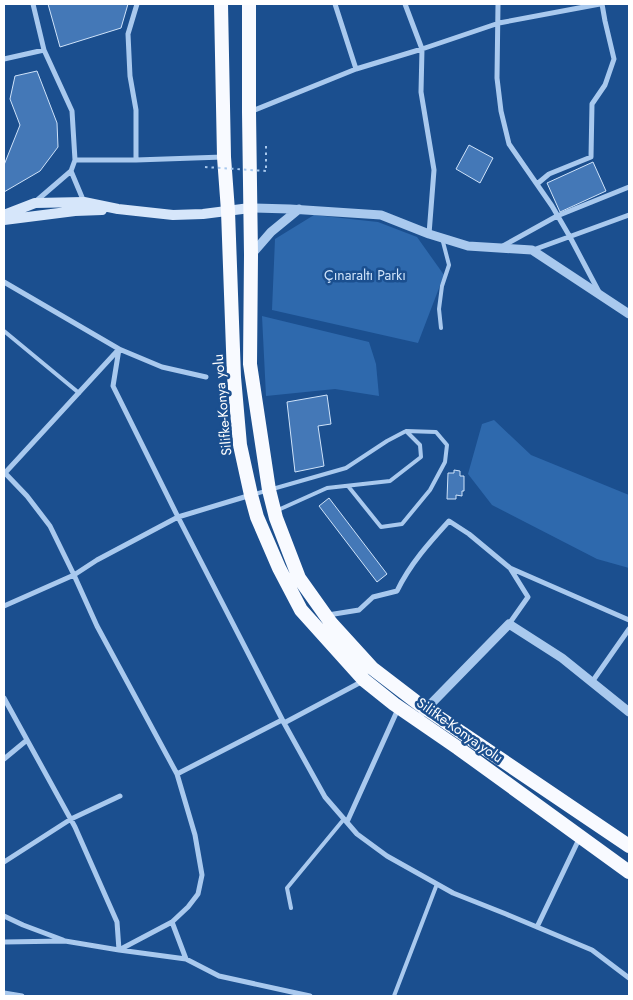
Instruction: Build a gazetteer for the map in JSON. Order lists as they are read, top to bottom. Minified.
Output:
{"streets":{"highway":["Silifke-Konya yolu"]},"parks":["Çınaraltı Parkı"]}
